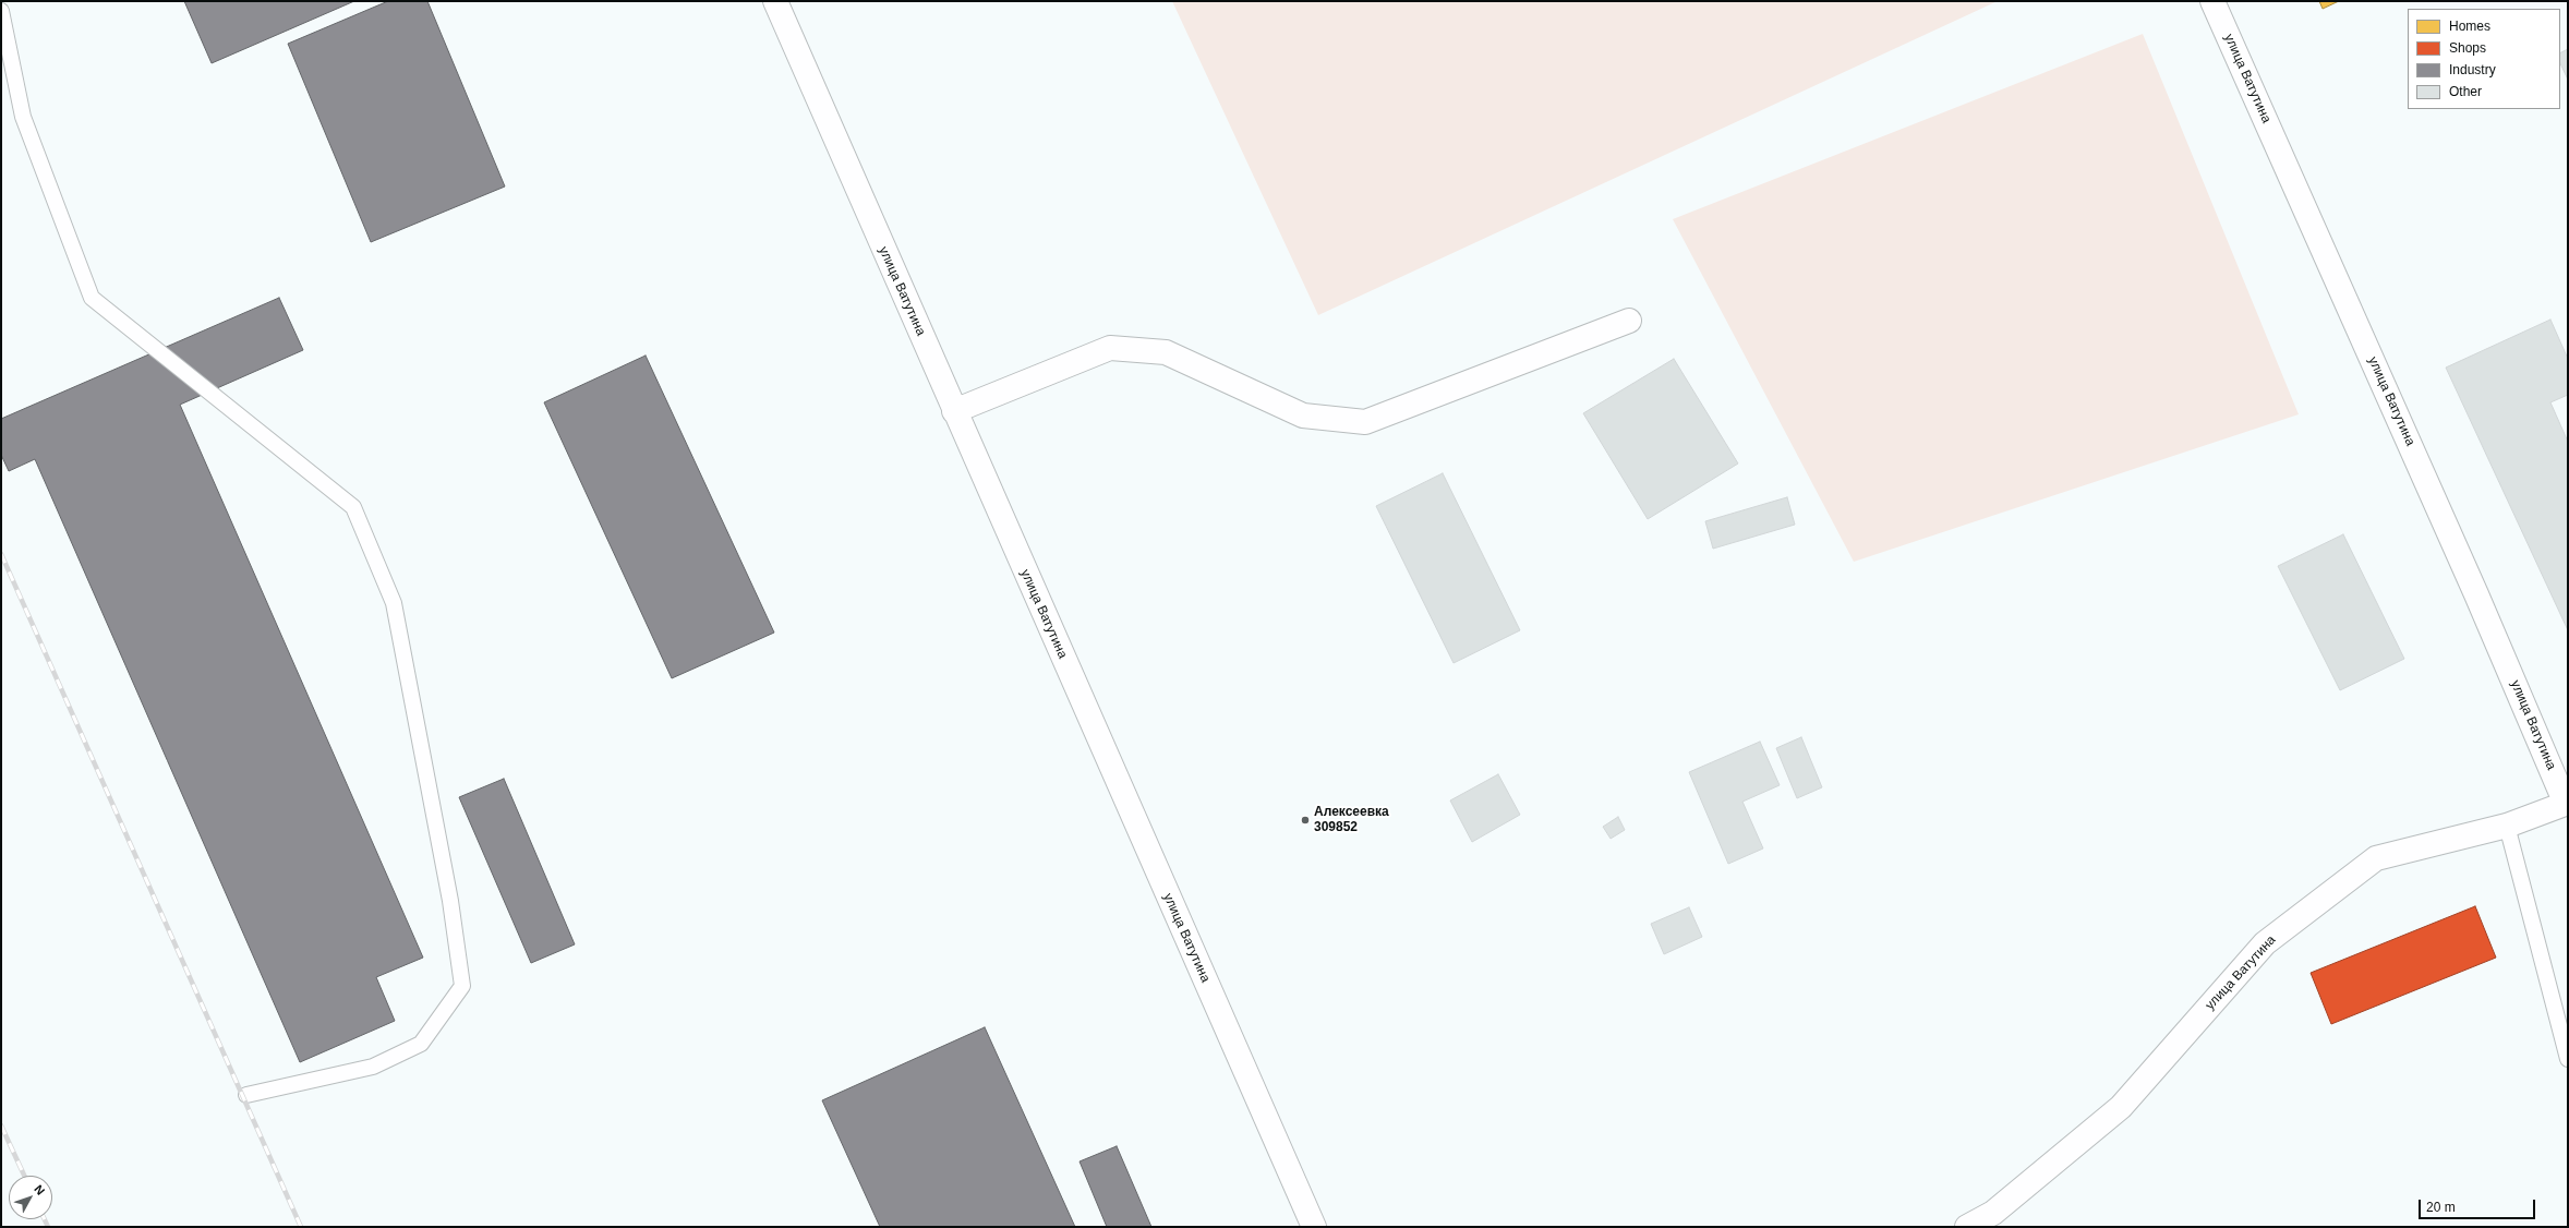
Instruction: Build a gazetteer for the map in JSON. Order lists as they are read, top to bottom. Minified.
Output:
{"streets":{"street":["улица Ватутина"]},"places":["Алексеевка 309852"],"legend":["Homes","Shops","Industry","Other"],"scale_bar":"20 m","north":"top right"}
